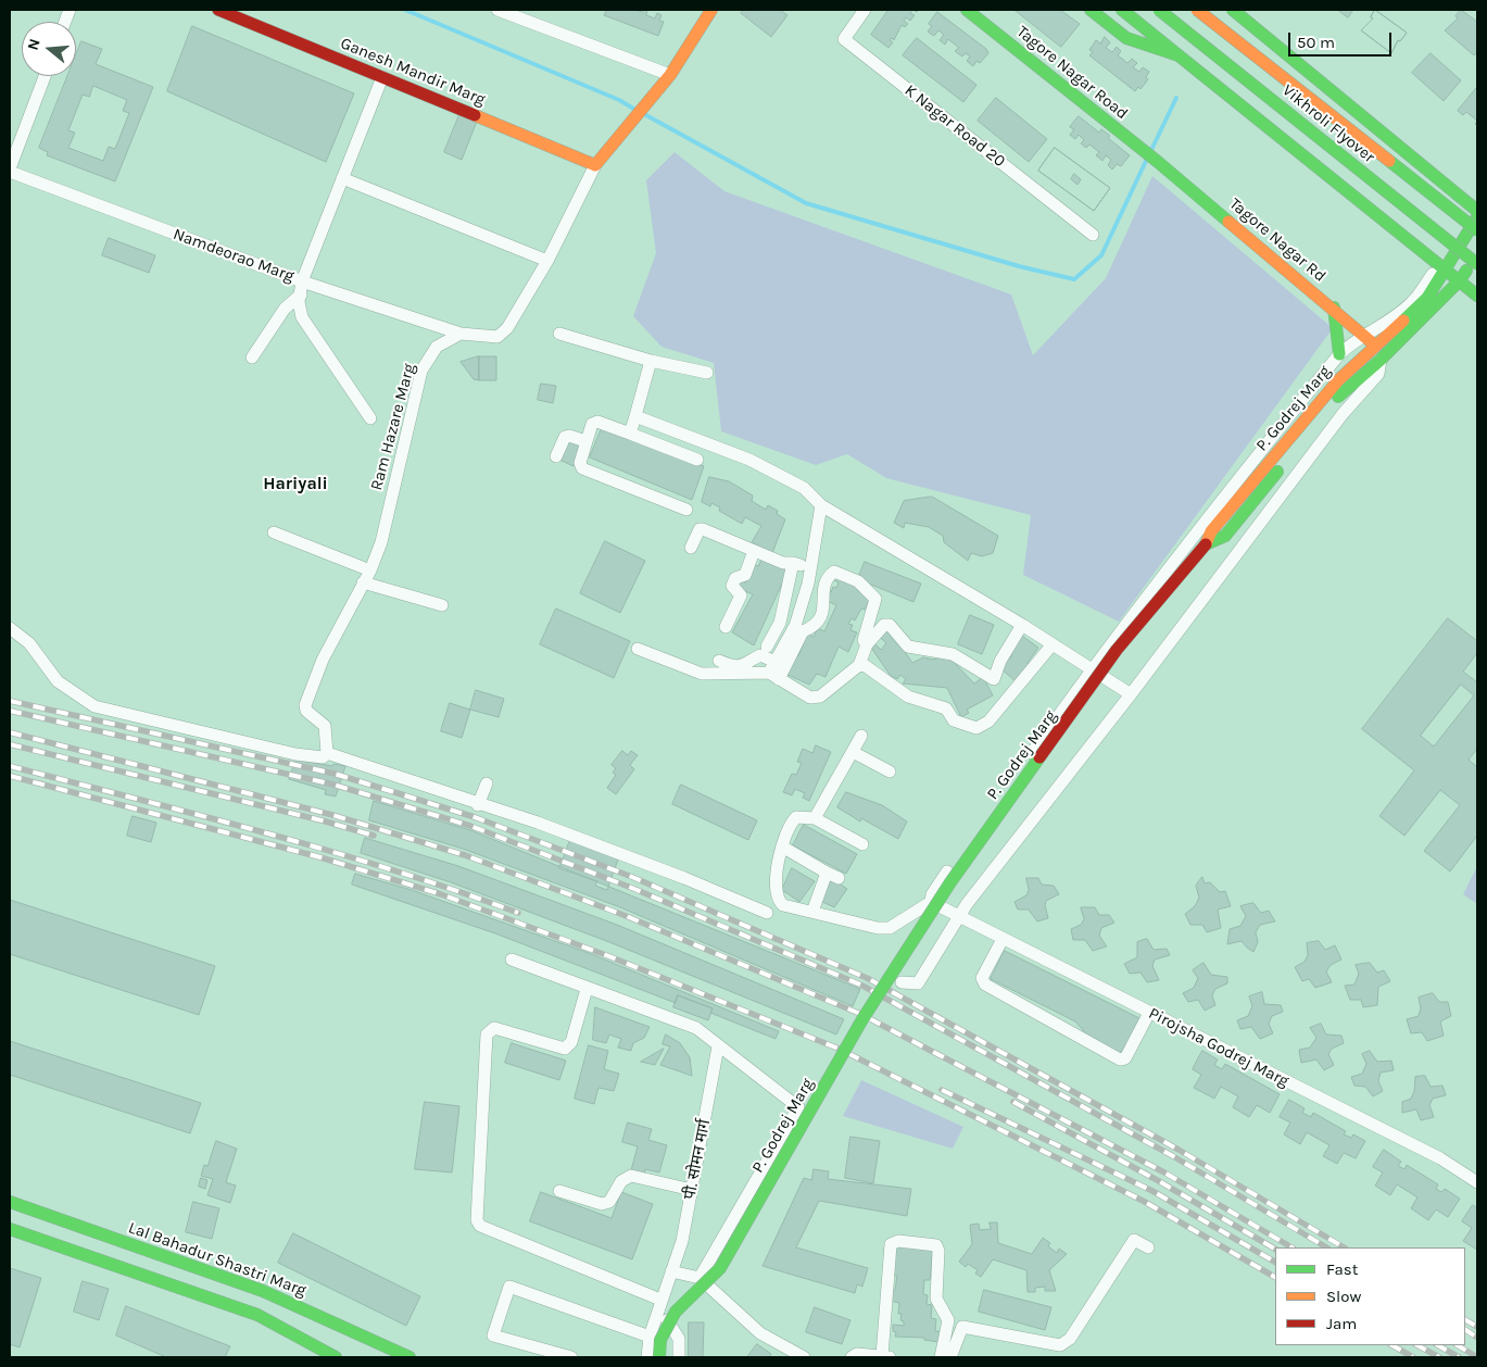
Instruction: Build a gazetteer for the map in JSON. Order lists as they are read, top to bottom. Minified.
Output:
{"streets":{"main road":["Ganesh Mandir Marg","Tagore Nagar Road","Vikhroli Flyover","Tagore Nagar Rd","P. Godrej Marg","Lal Bahadur Shastri Marg"],"street":["K Nagar Road 20","Namdeorao Marg","Ram Hazare Marg","Pirojsha Godrej Marg","पी. सोमन मार्ग"]},"crossings":[["Tagore Nagar Road","Tagore Nagar Rd"],["Tagore Nagar Rd","P. Godrej Marg"],["Namdeorao Marg","Ram Hazare Marg"]],"districts":["Hariyali"],"legend":["Fast","Slow","Jam"],"scale_bar":"50 m","north":"left"}
